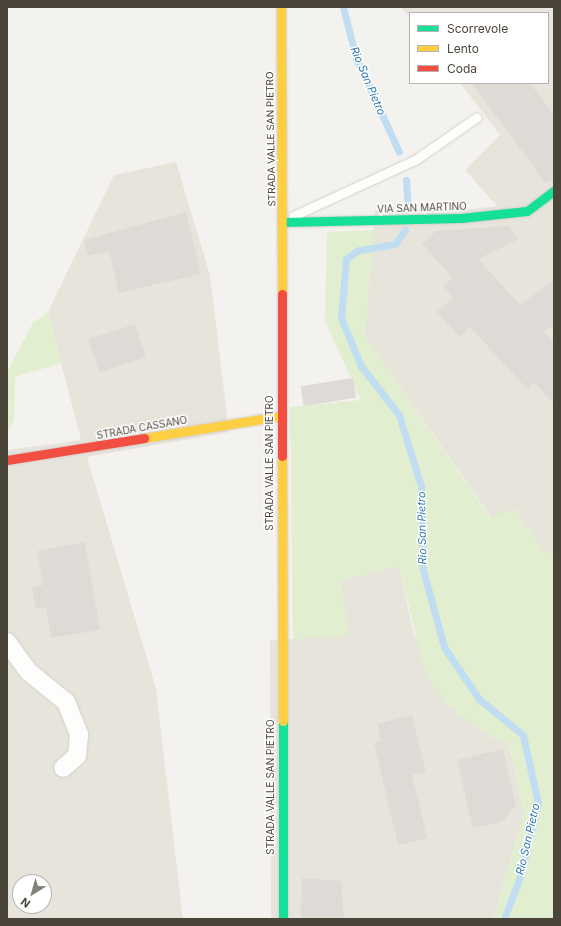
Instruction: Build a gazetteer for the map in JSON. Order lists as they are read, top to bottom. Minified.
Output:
{"streets":{"street":["STRADA VALLE SAN PIETRO","VIA SAN MARTINO","STRADA CASSANO"]},"crossings":[["STRADA VALLE SAN PIETRO","VIA SAN MARTINO"],["STRADA VALLE SAN PIETRO","STRADA CASSANO"]],"water":["Rio San Pietro"],"legend":["Scorrevole","Lento","Coda"],"north":"bottom left"}
